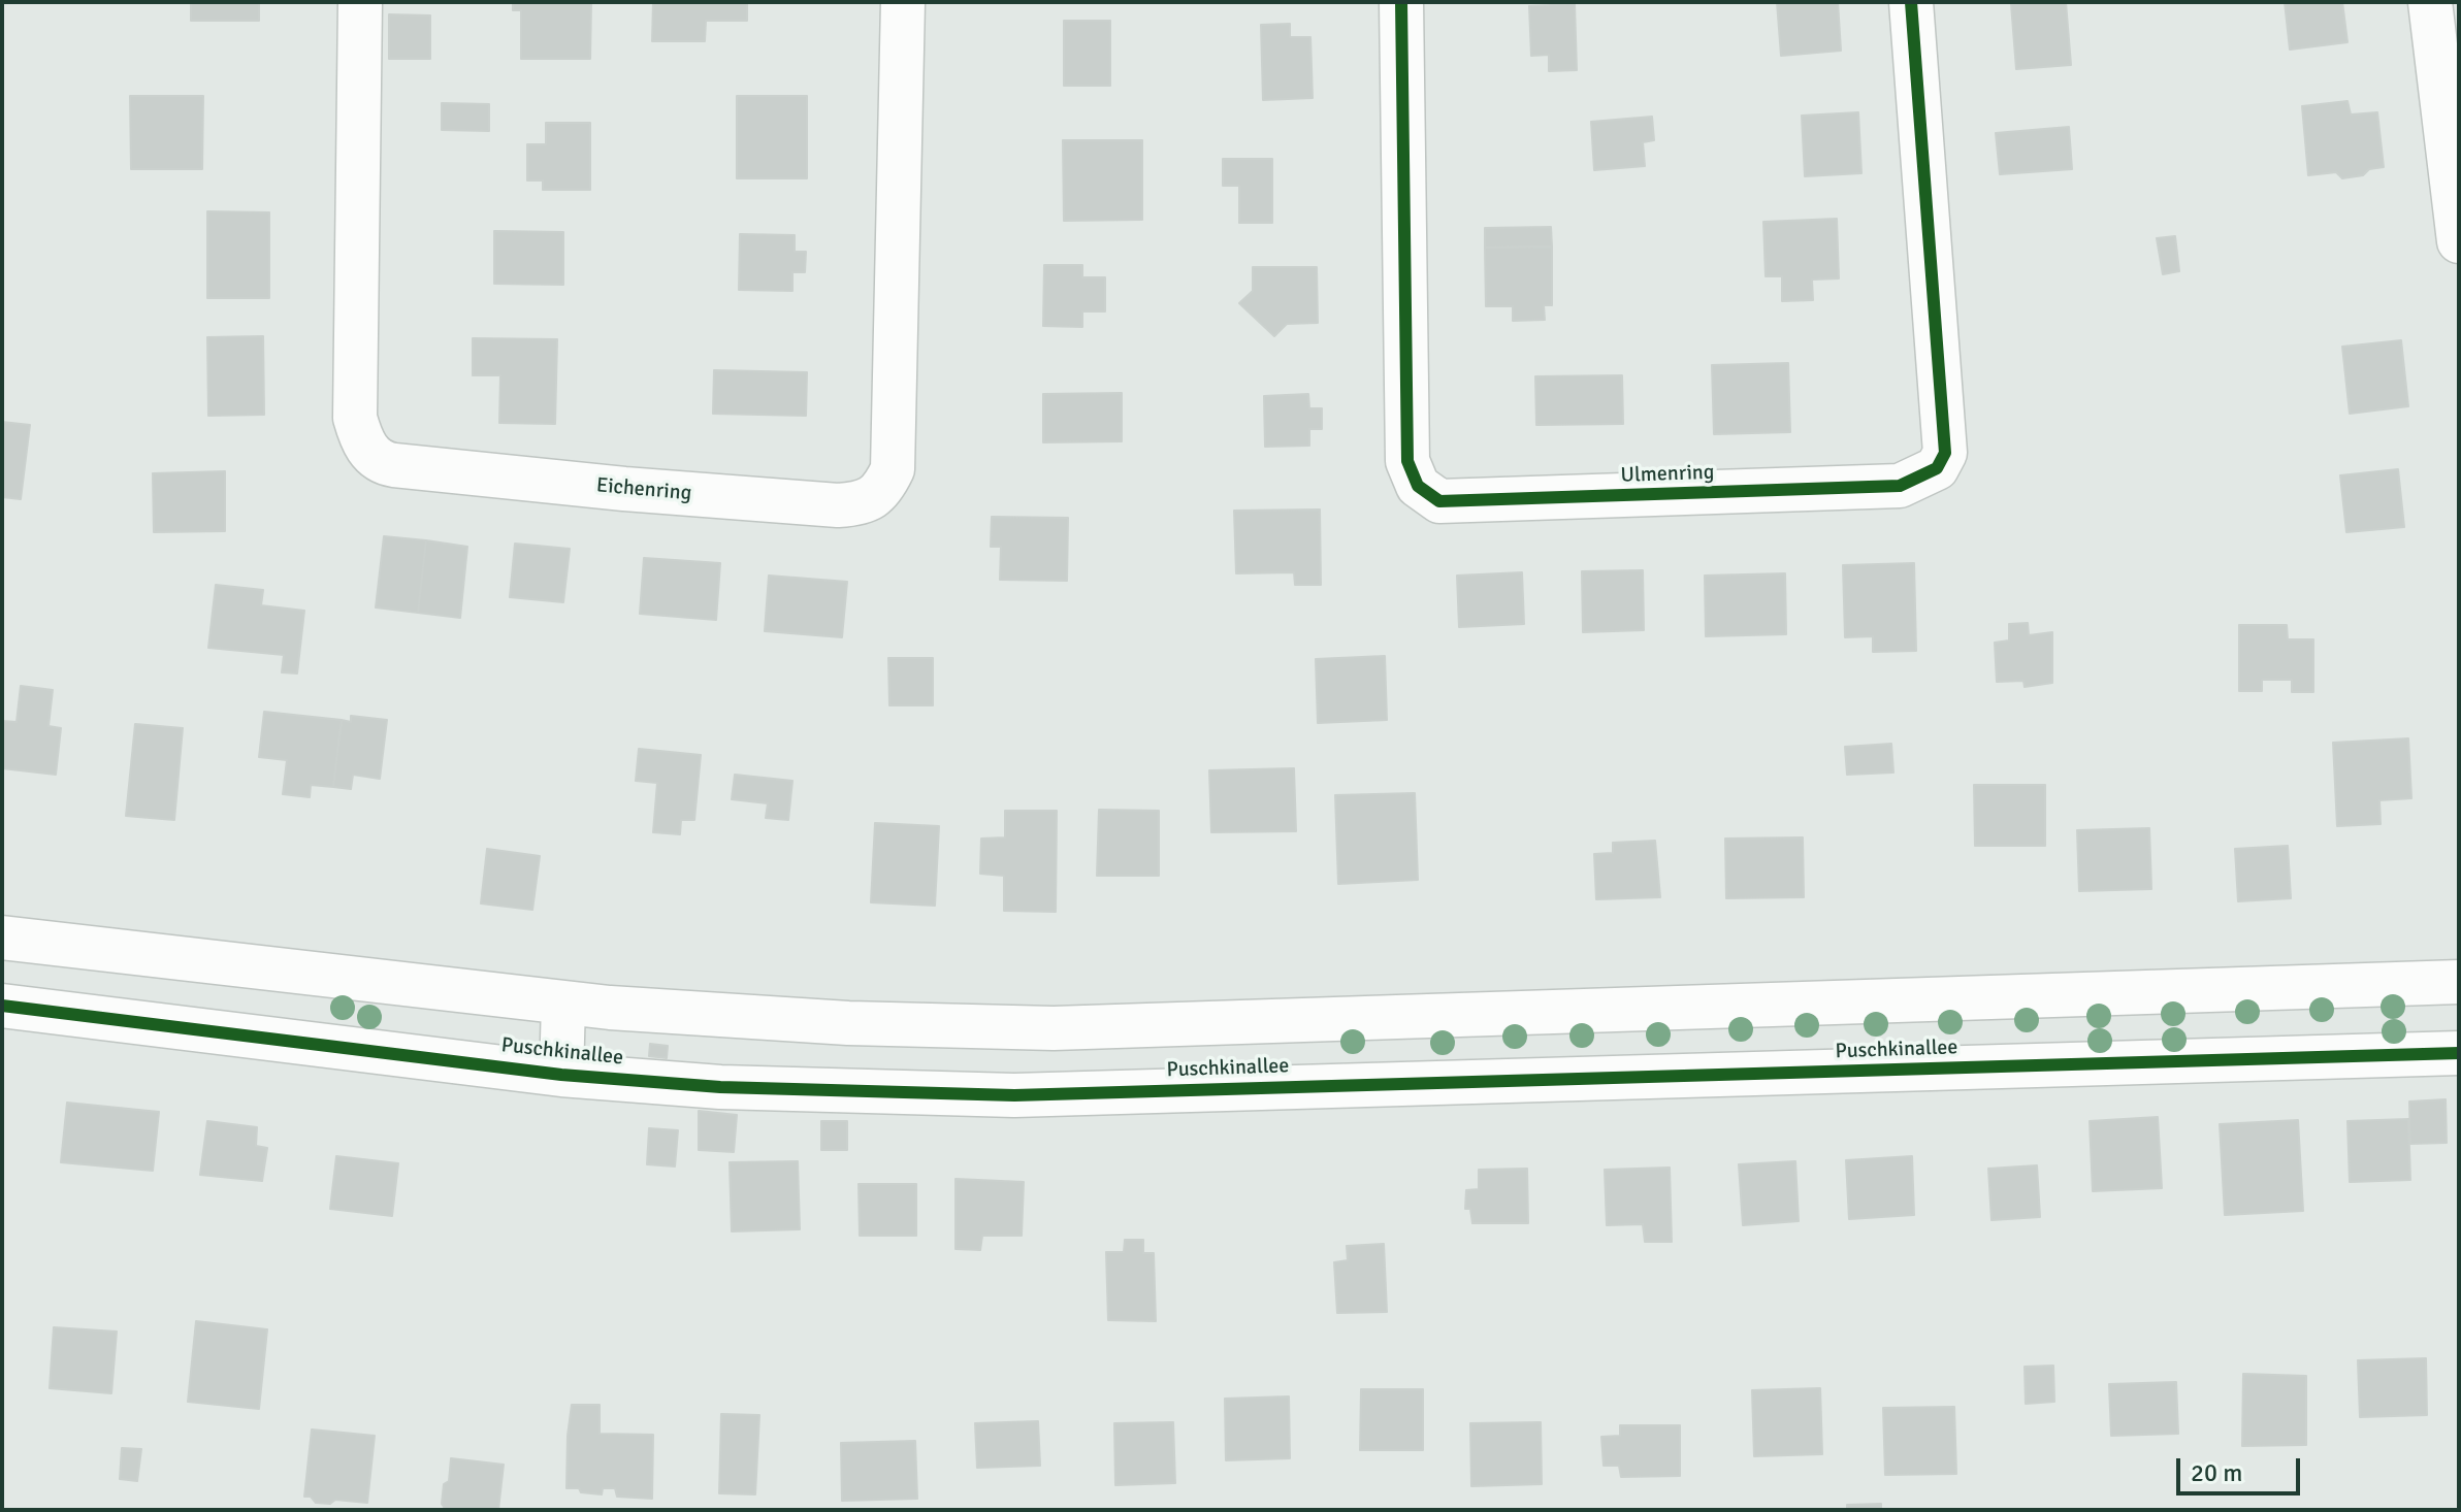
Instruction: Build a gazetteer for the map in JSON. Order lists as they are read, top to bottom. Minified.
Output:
{"streets":{"street":["Ulmenring","Eichenring","Puschkinallee"]},"scale_bar":"20 m"}
